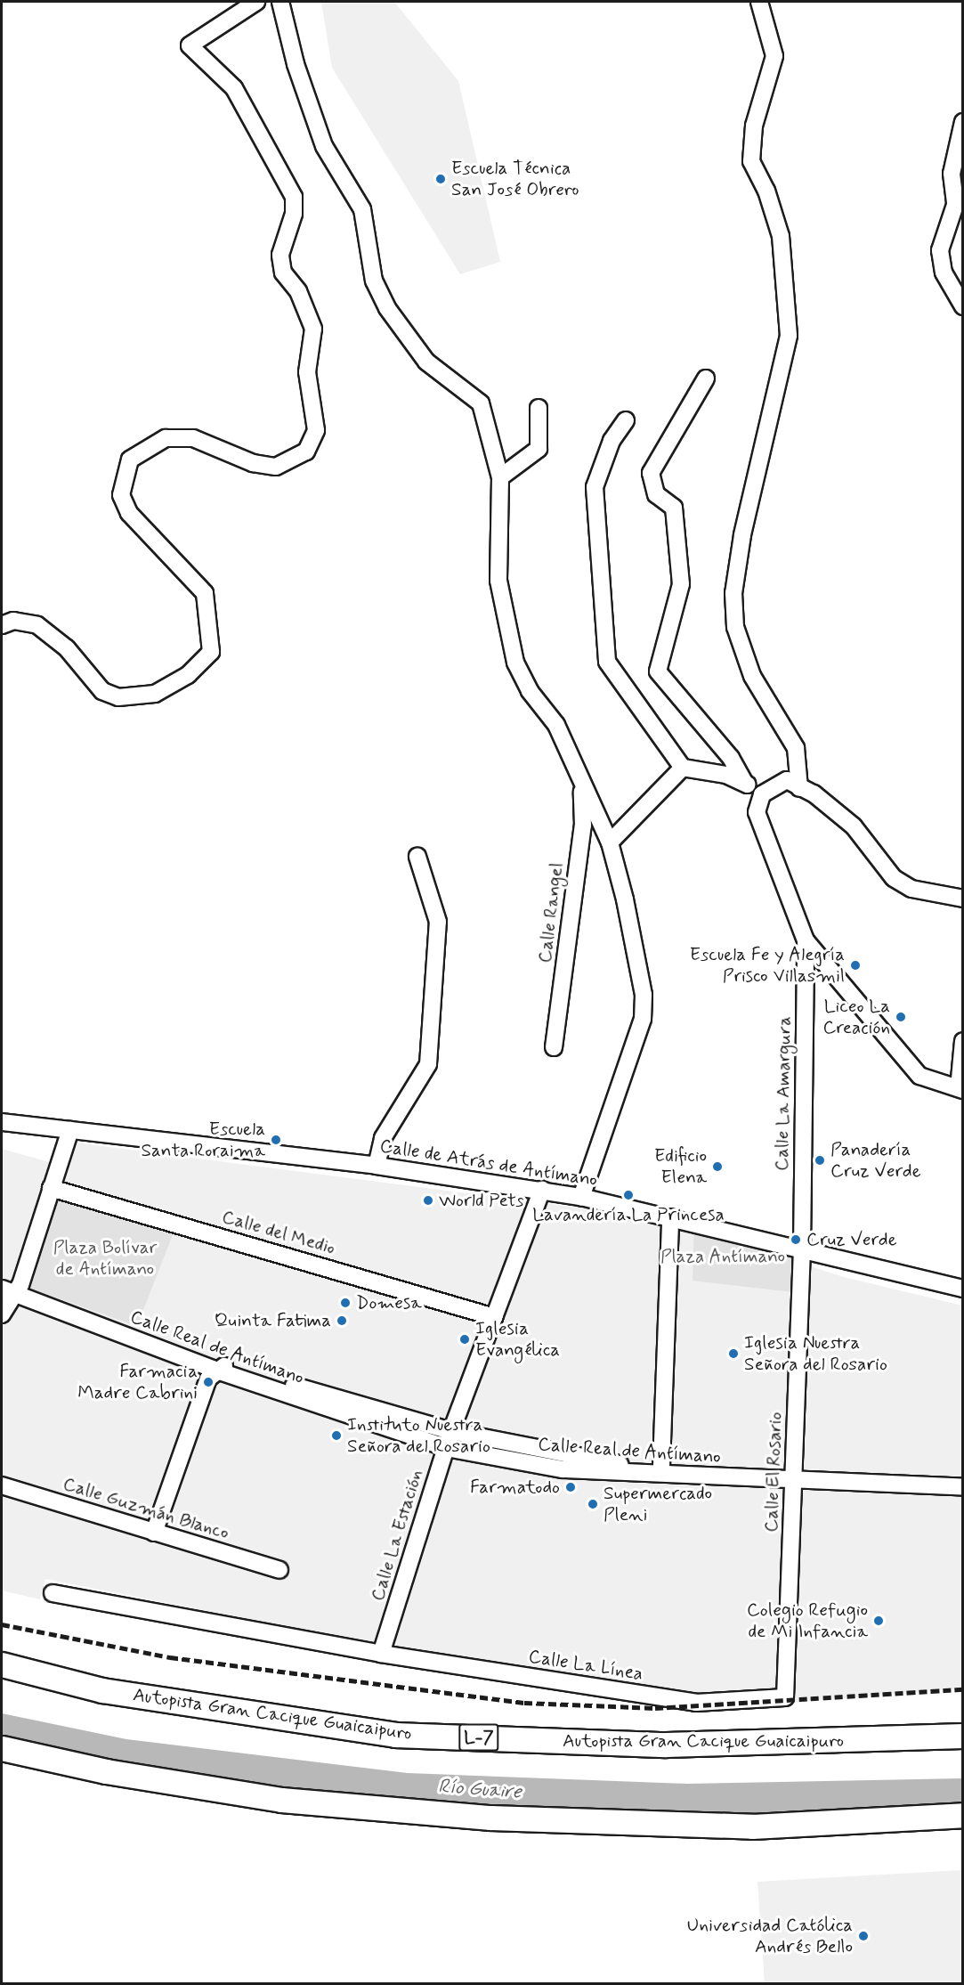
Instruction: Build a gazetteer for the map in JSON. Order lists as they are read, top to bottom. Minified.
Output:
{"streets":{"highway":["Autopista Gran Cacique Guaicaipuro","L-7"],"street":["Calle Rangel","Calle La Amargura","Calle de Atrás de Antímano","Calle del Medio","Calle Real de Antímano","Calle El Rosario","Calle Guzmán Blanco","Calle La Estación","Calle La Línea"]},"crossings":[["Calle La Amargura","Calle de Atrás de Antímano"],["Calle La Amargura","Calle El Rosario"],["Calle de Atrás de Antímano","Calle El Rosario"],["Calle de Atrás de Antímano","Calle La Estación"],["Calle del Medio","Calle La Estación"],["Calle Real de Antímano","Calle El Rosario"],["Calle Real de Antímano","Calle La Estación"],["Calle El Rosario","Calle La Línea"],["Calle La Estación","Calle La Línea"]],"water":["Río Guaire"],"parks":["Plaza Bolívar de Antímano","Plaza Antímano"],"places":["Escuela Técnica San José Obrero","Escuela Fe y Alegría Prisco Villasmil","Liceo La Creación","Escuela Santa Roraima","Panadería Cruz Verde","Edificio Elena","Lavandería La Princesa","World Pets","Cruz Verde","Domesa","Quinta Fatima","Iglesia Evangélica","Iglesia Nuestra Señora del Rosario","Farmacia Madre Cabrini","Instituto Nuestra Señora del Rosario","Farmatodo","Supermercado Pleni","Colegio Refugio de Mi Infancia","Universidad Católica Andrés Bello"]}
